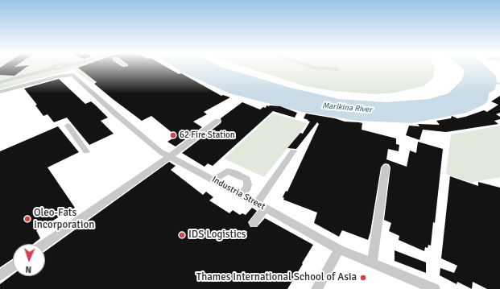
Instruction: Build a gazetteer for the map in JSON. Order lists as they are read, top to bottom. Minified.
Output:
{"streets":{"street":["Industria Street"]},"water":["Marikina River"],"places":["62 Fire Station","Oleo-Fats Incorporation","IDS Logistics","Thames International School of Asia"],"north":"bottom"}
